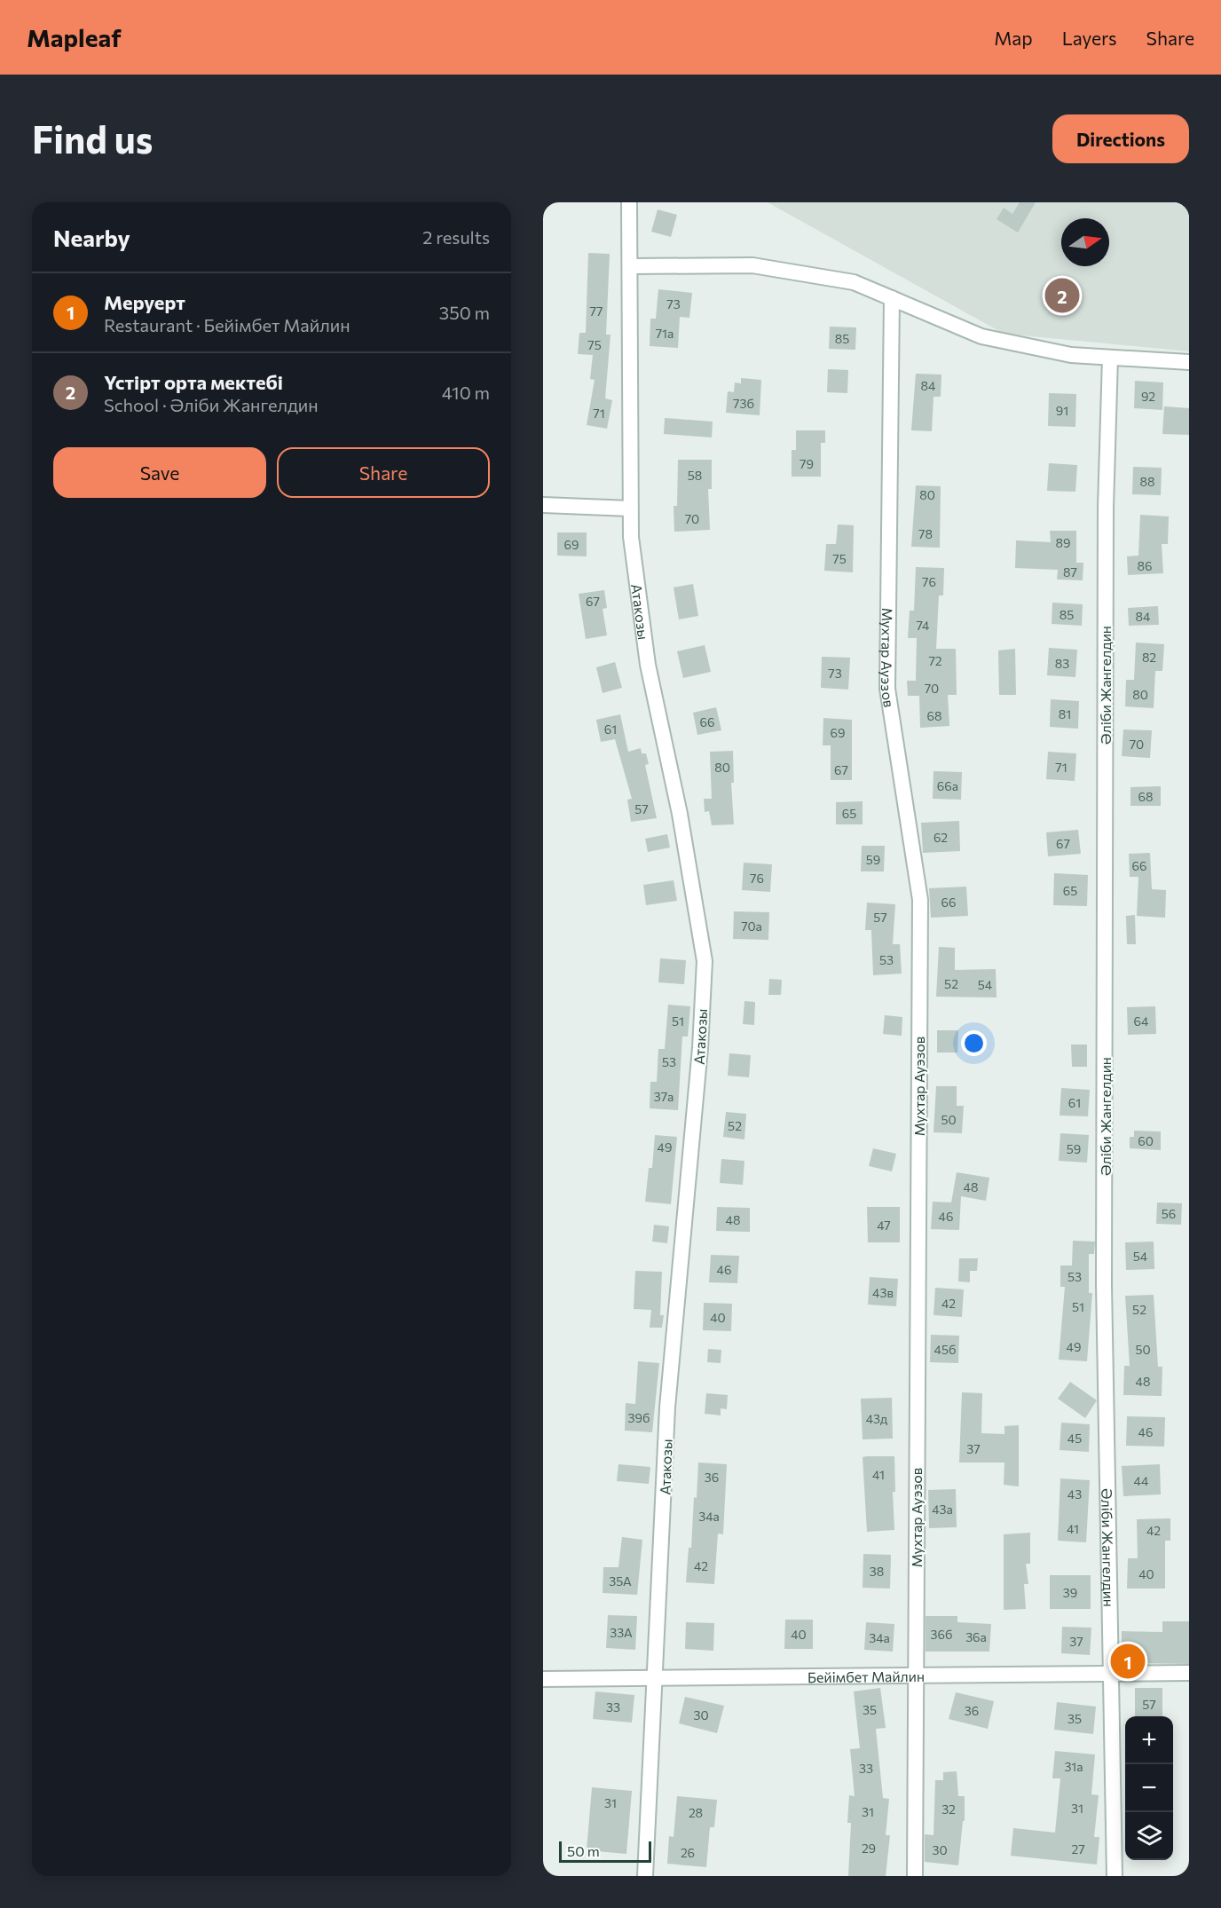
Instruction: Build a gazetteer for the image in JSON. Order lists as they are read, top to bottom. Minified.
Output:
{"streets":{"street":["Атакозы","Мухтар Ауэзов","Әліби Жангелдин","Бейімбет Майлин"]},"crossings":[["Атакозы","Бейімбет Майлин"],["Мухтар Ауэзов","Бейімбет Майлин"],["Әліби Жангелдин","Бейімбет Майлин"]],"house_numbers":["73","77","71а","85","75","84","92","73б","91","71","79","58","88","80","70","78","89","69","75","86","87","76","67","85","84","74","82","72","83","73","70","80","81","68","66","61","69","70","80","71","67","66а","68","57","65","62","67","59","66","76","65","66","57","70а","53","52","54","51","64","53","37а","61","50","52","60","49","59","48","56","46","48","47","54","46","53","43в","42","51","52","40","49","45б","50","48","39б","43д","46","45","37","41","36","44","43","43а","34а","41","42","42","38","40","35А","39","33А","40","36б","36а","34а","37","57","33","35","36","30","35","31а","33","31","31","32","31","28","29","27","30","26"],"scale_bar":"50 m","north":"right","page":{"header":"Mapleaf","nav":["Map","Layers","Share"],"buttons":["Directions",["Save","Share"]],"title":"Find us","heading":["Nearby","2 results"],"list":[{"mark":"1","name":"Меруерт","note":"Restaurant · Бейімбет Майлин","value":"350 m"},{"mark":"2","name":"Үстірт орта мектебі","note":"School · Әліби Жангелдин","value":"410 m"}],"pins":["2","1"],"map_buttons":["+","−"],"scale":"50 m"}}
